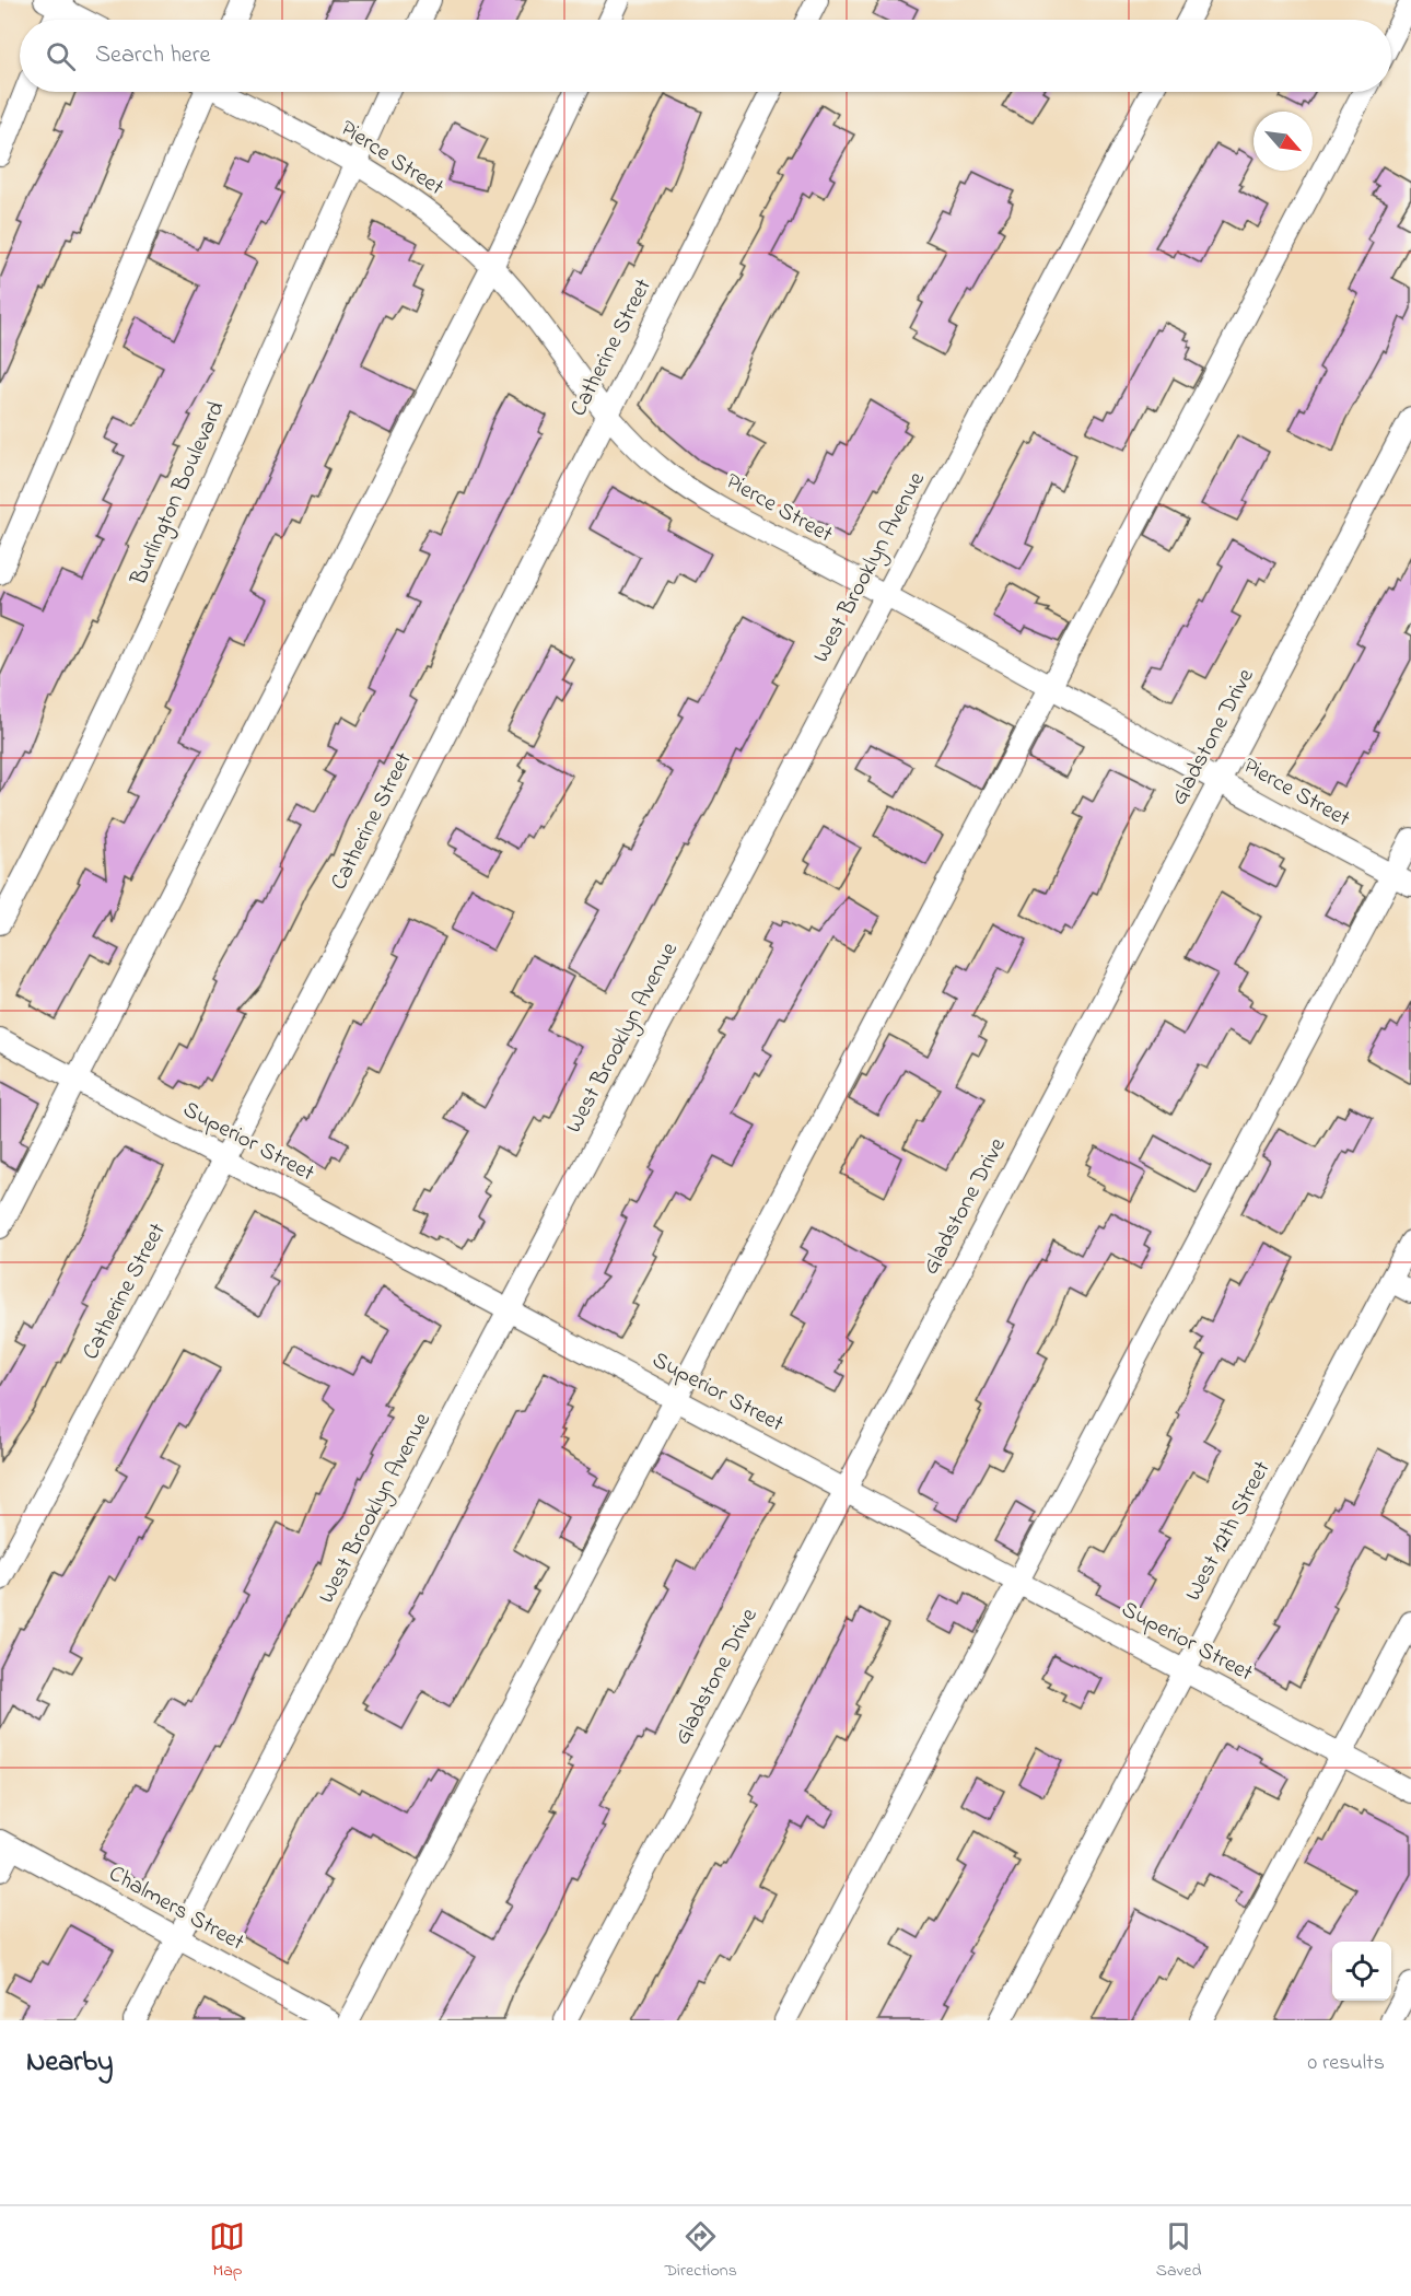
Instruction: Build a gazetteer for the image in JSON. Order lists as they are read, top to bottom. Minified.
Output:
{"streets":{"street":["Pierce Street","Catherine Street","Burlington Boulevard","West Brooklyn Avenue","Gladstone Drive","Superior Street","West 12th Street","Chalmers Street"]},"crossings":[["Pierce Street","Catherine Street"],["Pierce Street","Burlington Boulevard"],["Pierce Street","West Brooklyn Avenue"],["Pierce Street","Gladstone Drive"],["Catherine Street","Superior Street"],["West Brooklyn Avenue","Superior Street"],["West Brooklyn Avenue","Chalmers Street"],["Gladstone Drive","Superior Street"],["Superior Street","West 12th Street"]],"north":"bottom right","page":{"search":"Search here","heading":["Nearby","0 results"],"nav":["Map","Directions","Saved"]}}
